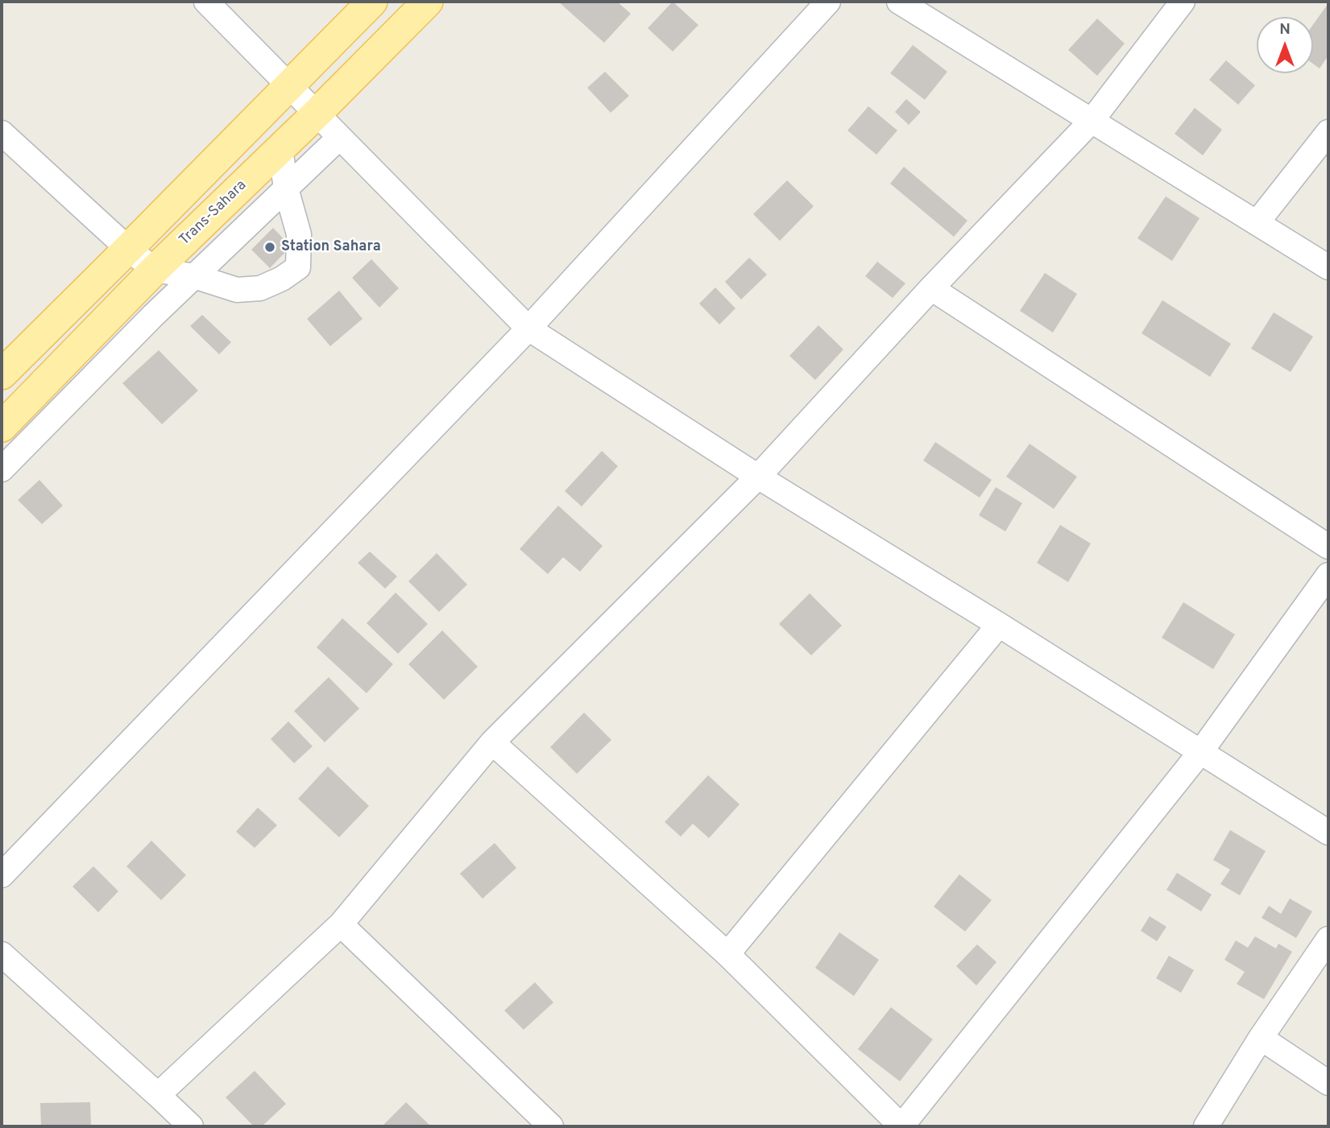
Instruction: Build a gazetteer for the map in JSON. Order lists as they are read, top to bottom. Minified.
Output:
{"streets":{"main road":["Trans-Sahara"]},"places":["Station Sahara"],"north":"top"}
